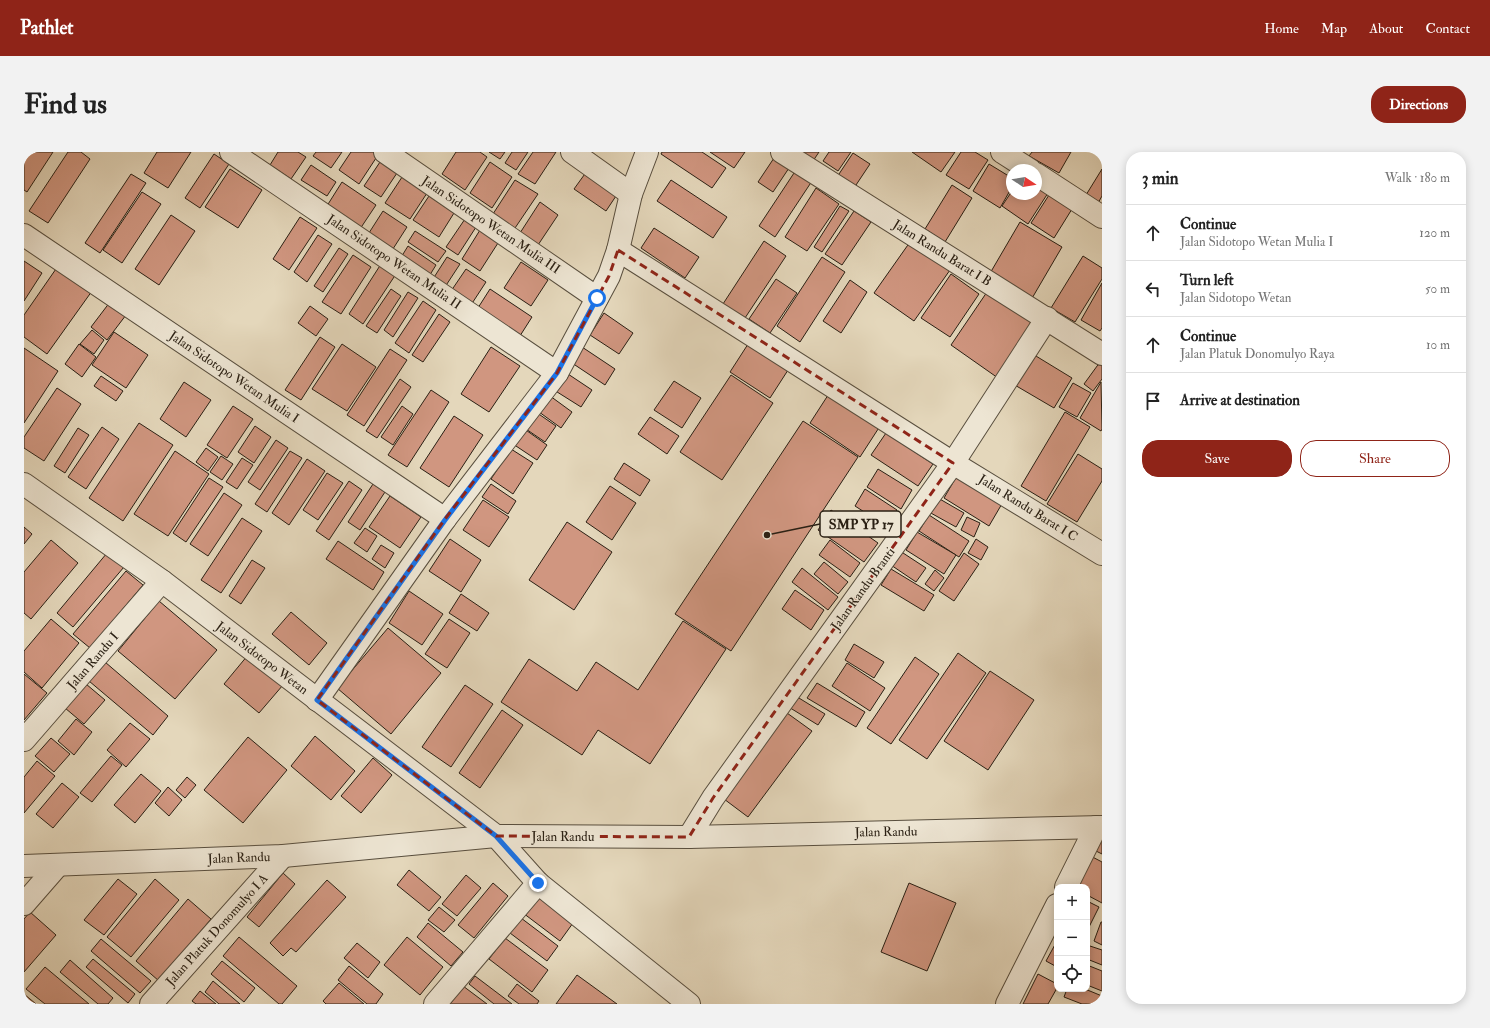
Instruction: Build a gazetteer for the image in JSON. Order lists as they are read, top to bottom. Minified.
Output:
{"streets":{"street":["Jalan Sidotopo Wetan Mulia III","Jalan Randu Barat I B","Jalan Sidotopo Wetan Mulia II","Jalan Sidotopo Wetan Mulia I","Jalan Randu Barat I C","Jalan Randu Branti","Jalan Sidotopo Wetan","Jalan Randu I","Jalan Randu","Jalan Platuk Donomulyo I A"]},"crossings":[["Jalan Randu Barat I B","Jalan Randu Branti"],["Jalan Randu Barat I C","Jalan Randu Branti"],["Jalan Randu Branti","Jalan Randu"],["Jalan Sidotopo Wetan","Jalan Randu I"],["Jalan Sidotopo Wetan","Jalan Randu"],["Jalan Randu","Jalan Platuk Donomulyo I A"]],"places":["SMP YP 17"],"north":"right","page":{"header":"Pathlet","nav":["Home","Map","About","Contact"],"buttons":["Directions",["Save","Share"]],"title":"Find us","heading":["3 min","Walk · 180 m"],"list":[["Continue","Jalan Sidotopo Wetan Mulia I","120 m"],["Turn left","Jalan Sidotopo Wetan","50 m"],["Continue","Jalan Platuk Donomulyo Raya","10 m"],"Arrive at destination"],"map_buttons":["+","−"]}}
